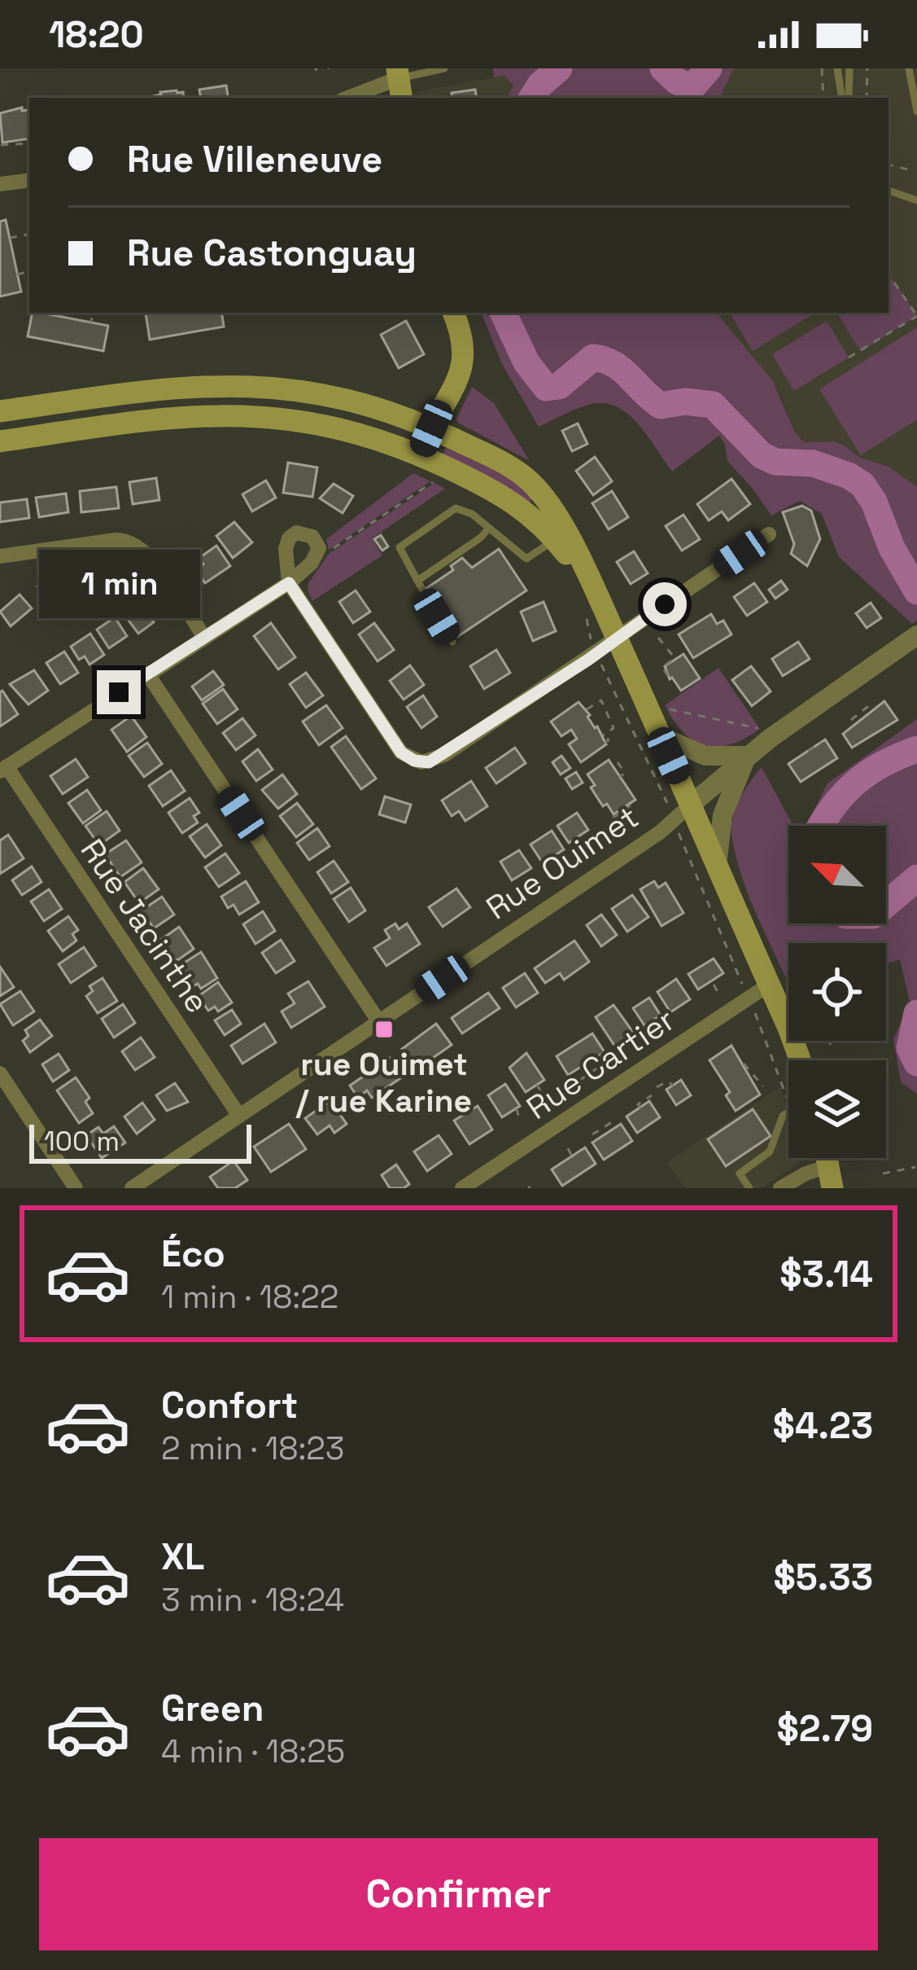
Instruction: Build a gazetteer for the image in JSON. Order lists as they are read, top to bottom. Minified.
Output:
{"streets":{"street":["Rue Ouimet","Rue Jacinthe","Rue Cartier"]},"crossings":[["Rue Ouimet","Rue Jacinthe"]],"places":{"transit":["rue Ouimet / rue Karine"]},"scale_bar":"100 m","north":"top left","page":{"status":"18:20","banner":["Rue Villeneuve","Rue Castonguay"],"bubble":"1 min","scale":"100 m","list":[{"name":"Éco","note":"1 min · 18:22","value":"$3.14"},{"name":"Confort","note":"2 min · 18:23","value":"$4.23"},{"name":"XL","note":"3 min · 18:24","value":"$5.33"},{"name":"Green","note":"4 min · 18:25","value":"$2.79"}],"buttons":"Confirmer"}}
